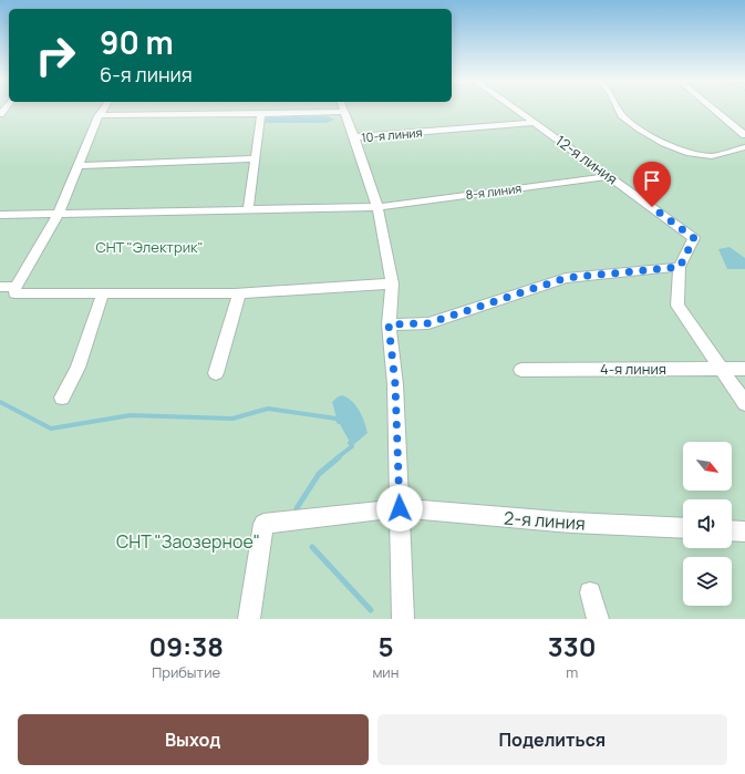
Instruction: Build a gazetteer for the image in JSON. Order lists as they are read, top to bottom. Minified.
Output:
{"streets":{"street":["10-я линия","12-я линия","8-я линия","4-я линия","2-я линия"]},"crossings":[["10-я линия","12-я линия"],["12-я линия","8-я линия"],["12-я линия","4-я линия"]],"parks":["СНТ \"Электрик\"","СНТ \"Заозерное\""],"north":"bottom right","page":{"turn":["90 m","6-я линия"],"eta":["09:38","Прибытие","5","мин","330","m"],"buttons":["Выход","Поделиться"]}}
